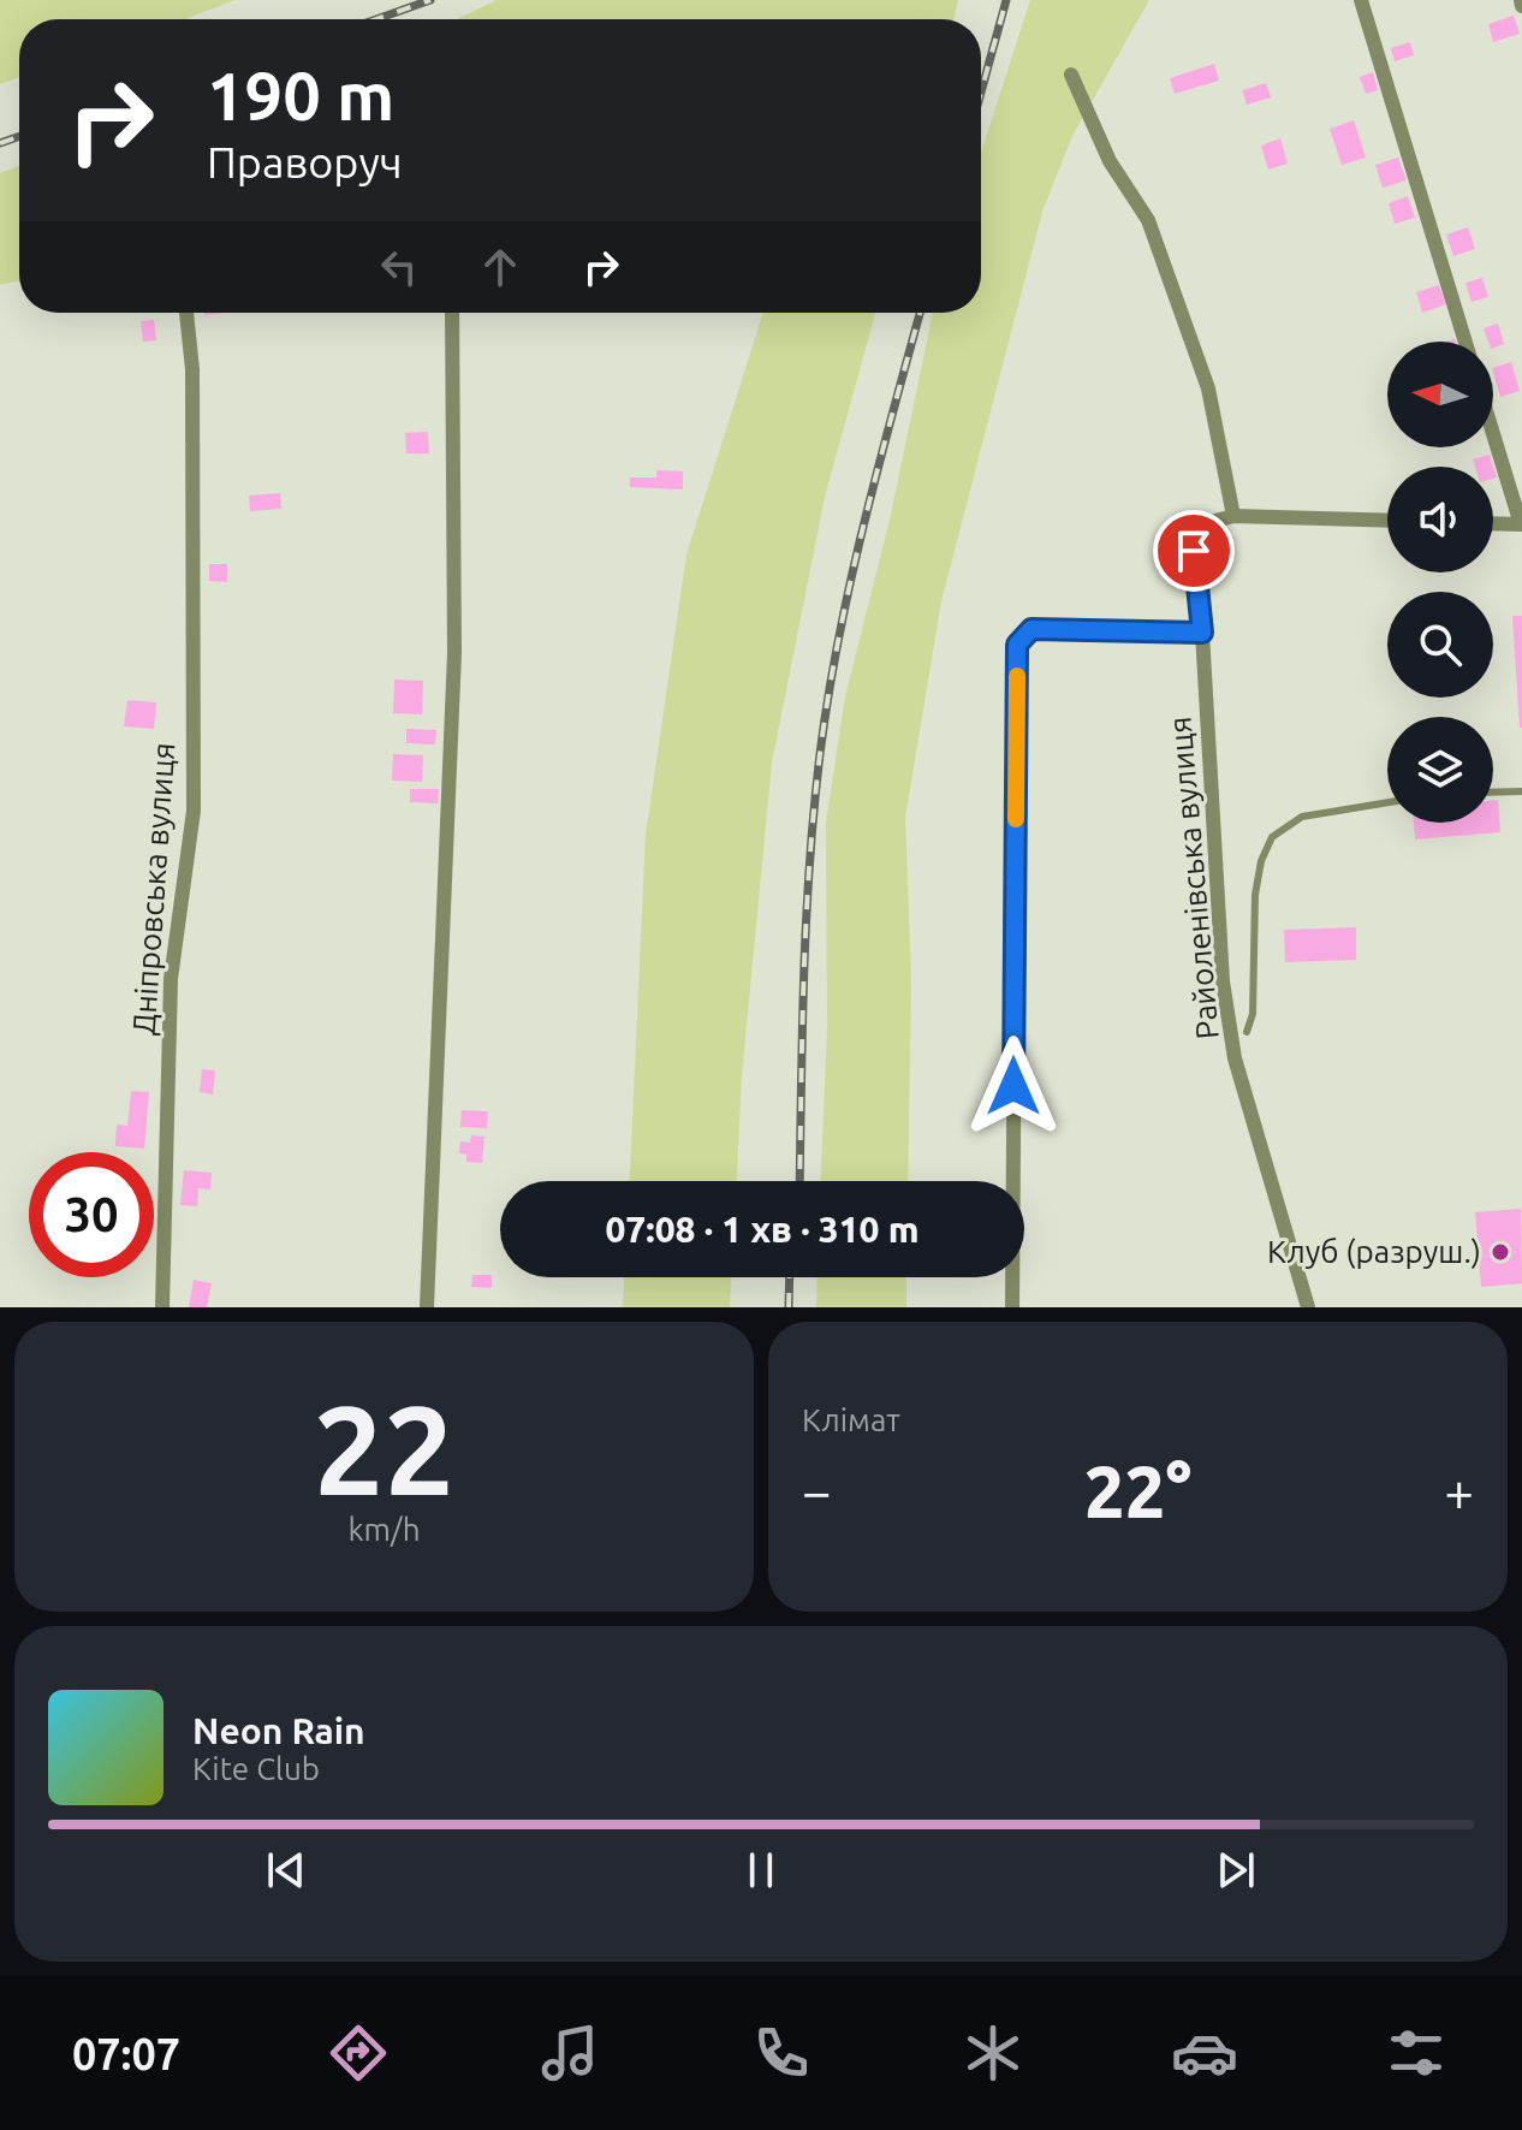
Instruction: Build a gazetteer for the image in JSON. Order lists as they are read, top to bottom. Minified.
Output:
{"streets":{"street":["Райоленівська вулиця","Дніпровська вулиця"]},"places":["Клуб (разруш.)"],"north":"left","page":{"turn":["190 m","Праворуч"],"limit":"30","trip":"07:08 · 1 хв · 310 m","tile":[["22","km/h"],"Клімат"],"heat":["−","22°","+"],"song":["Neon Rain","Kite Club"],"tabs":"07:07"}}
